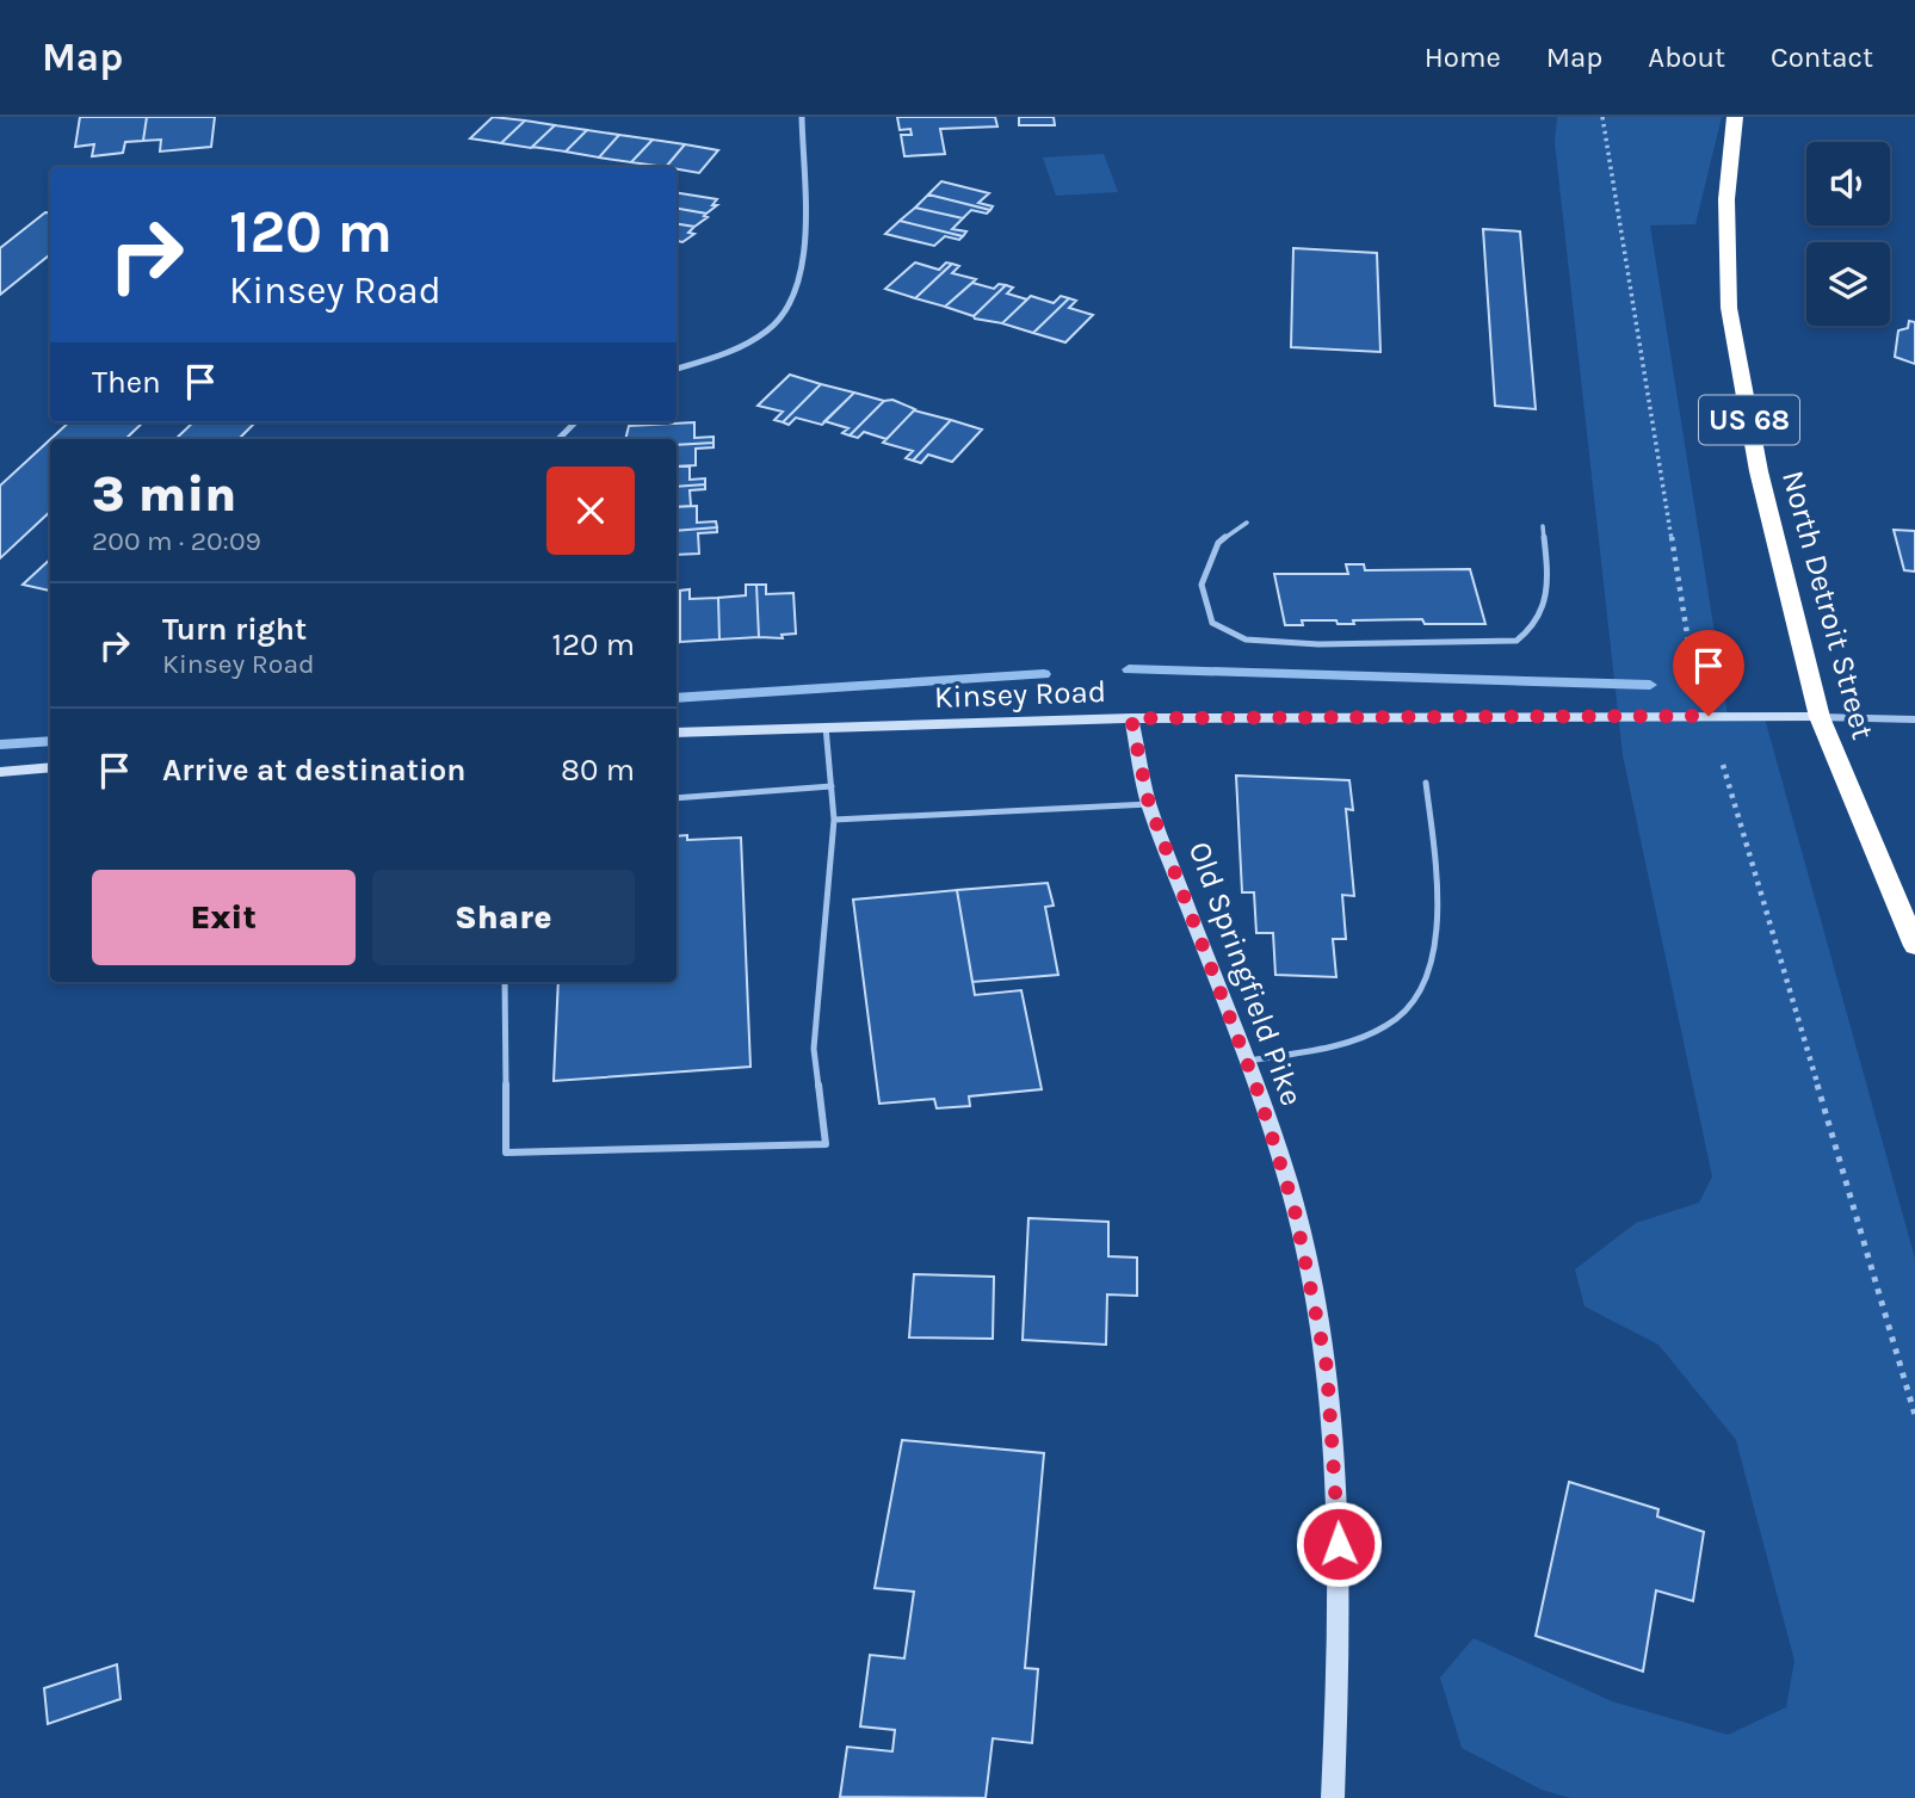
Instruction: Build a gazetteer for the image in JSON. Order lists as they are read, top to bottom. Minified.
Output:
{"streets":{"highway":["US 68","North Detroit Street"],"street":["Kinsey Road","Old Springfield Pike"]},"crossings":[["North Detroit Street","Kinsey Road"],["Kinsey Road","Old Springfield Pike"]],"page":{"header":"Map","nav":["Home","Map","About","Contact"],"turn":["120 m","Kinsey Road"],"then":"Then","heading":["3 min","200 m · 20:09"],"list":[{"name":"Turn right","note":"Kinsey Road","value":"120 m"},{"name":"Arrive at destination","value":"80 m"}],"buttons":["Exit","Share"]}}
